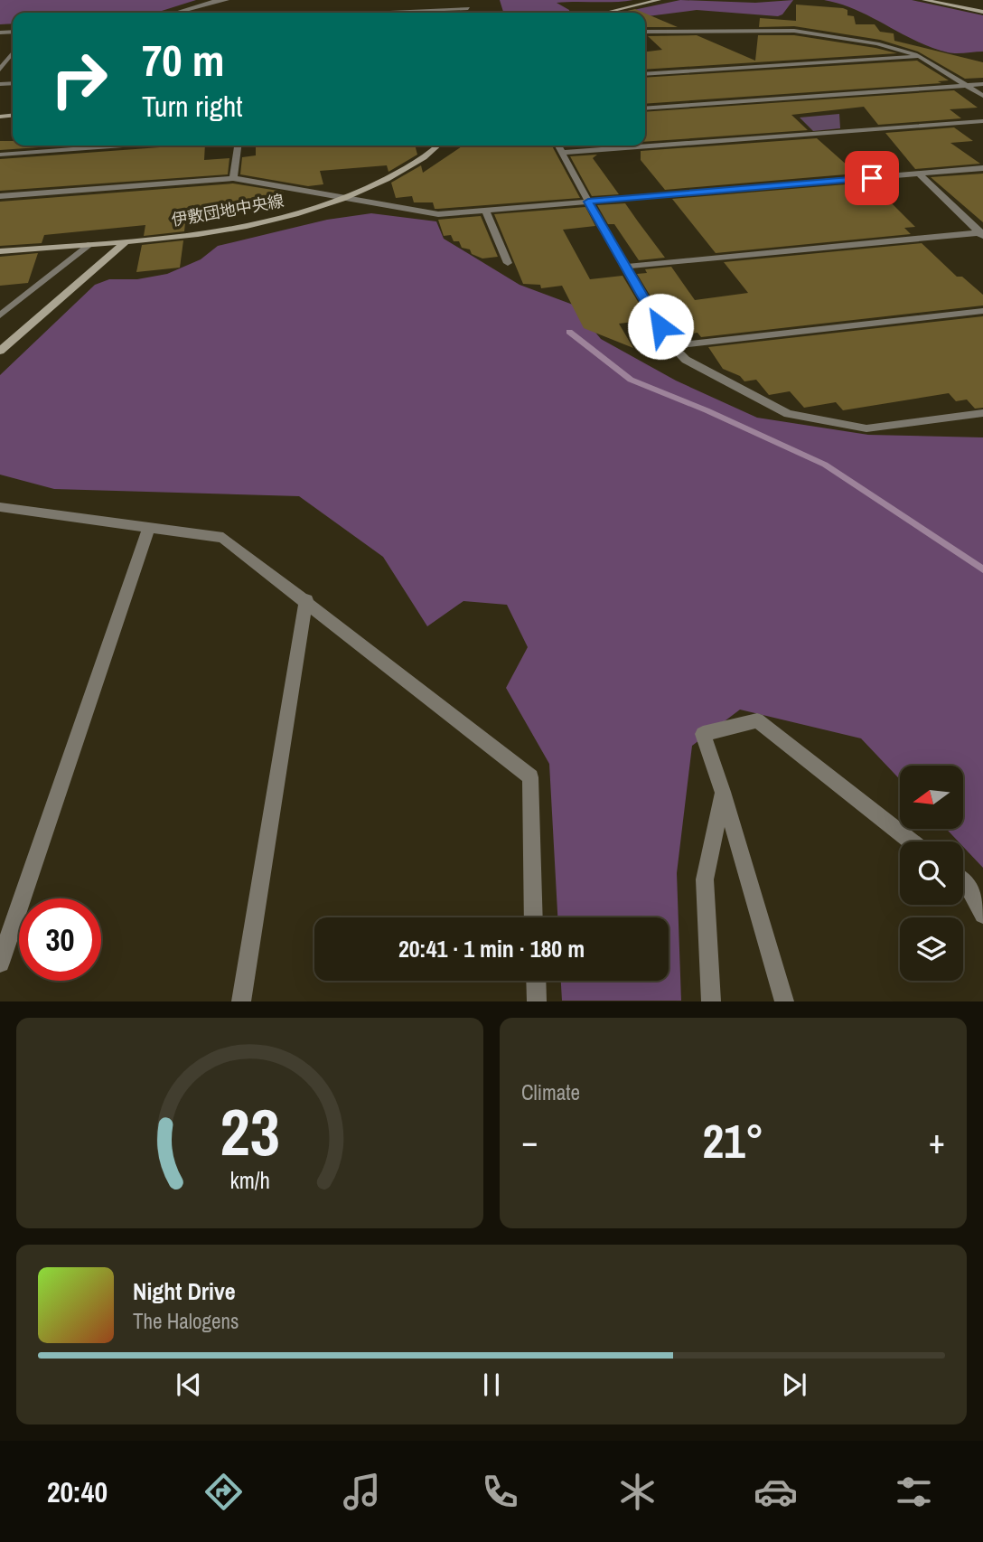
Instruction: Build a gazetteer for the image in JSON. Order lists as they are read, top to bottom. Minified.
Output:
{"streets":{"street":["伊敷団地中央線"]},"north":"left","page":{"turn":["70 m","Turn right"],"limit":"30","trip":"20:41 · 1 min · 180 m","tile":"Climate","heat":["−","21°","+"],"song":["Night Drive","The Halogens"],"tabs":"20:40","gauge":["23","km/h"]}}
